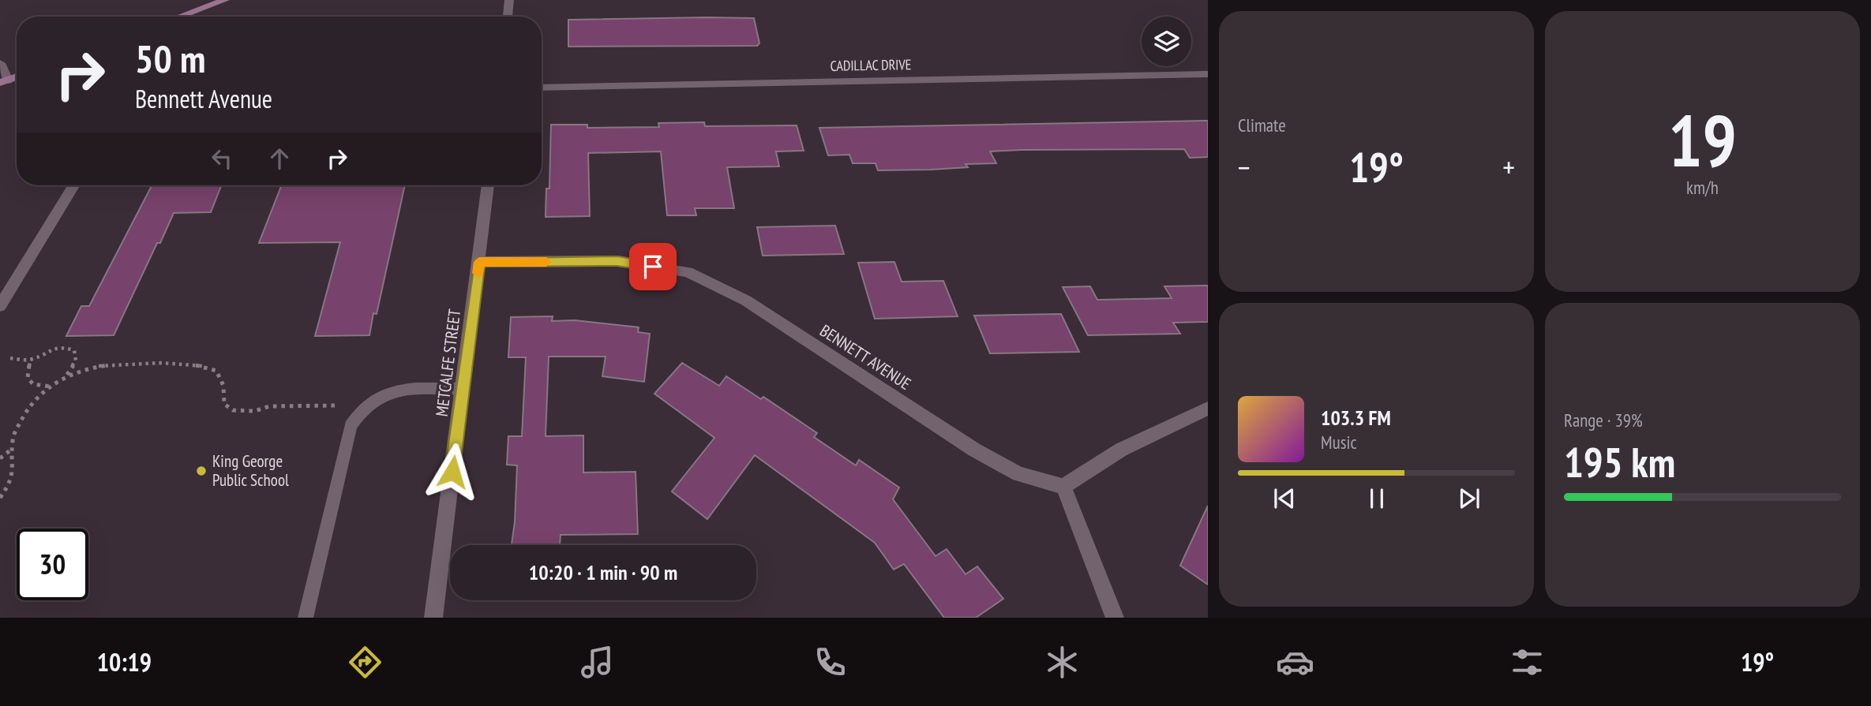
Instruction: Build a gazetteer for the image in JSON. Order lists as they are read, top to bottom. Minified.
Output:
{"streets":{"street":["CADILLAC DRIVE","BENNETT AVENUE","METCALFE STREET"]},"crossings":[["BENNETT AVENUE","METCALFE STREET"]],"places":["King George Public School"],"page":{"tile":["Climate",["19","km/h"],["Range · 39%","195 km"]],"turn":["50 m","Bennett Avenue"],"heat":["−","19°","+"],"song":["103.3 FM","Music"],"limit":"30","trip":"10:20 · 1 min · 90 m","tabs":["10:19","19°"]}}
